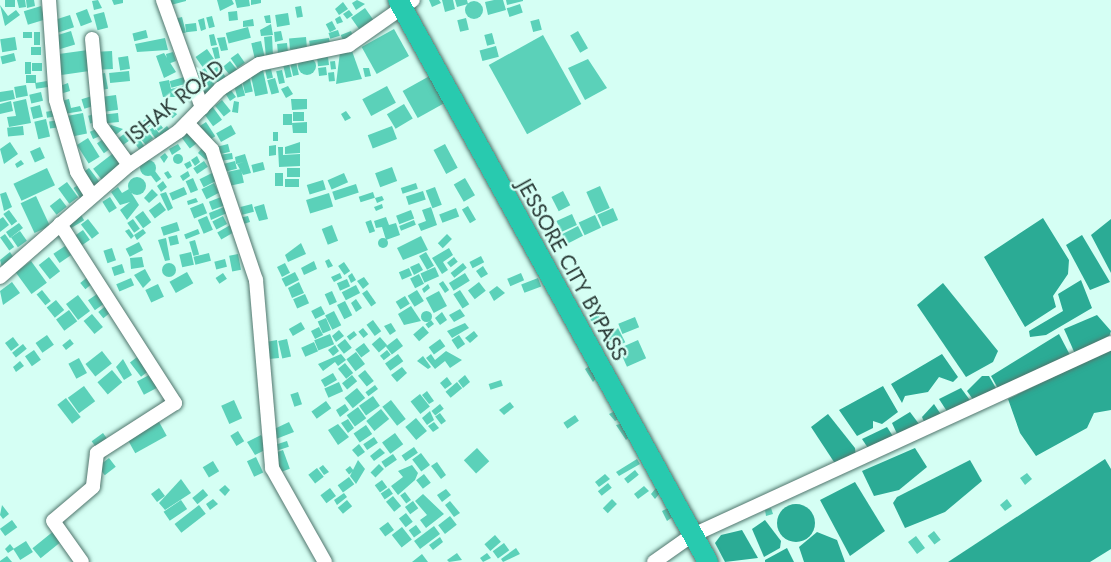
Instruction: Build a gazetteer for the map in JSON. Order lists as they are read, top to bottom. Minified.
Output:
{"streets":{"highway":["JESSORE CITY BYPASS"],"street":["ISHAK ROAD"]},"crossings":[["ISHAK ROAD","JESSORE CITY BYPASS"]]}
